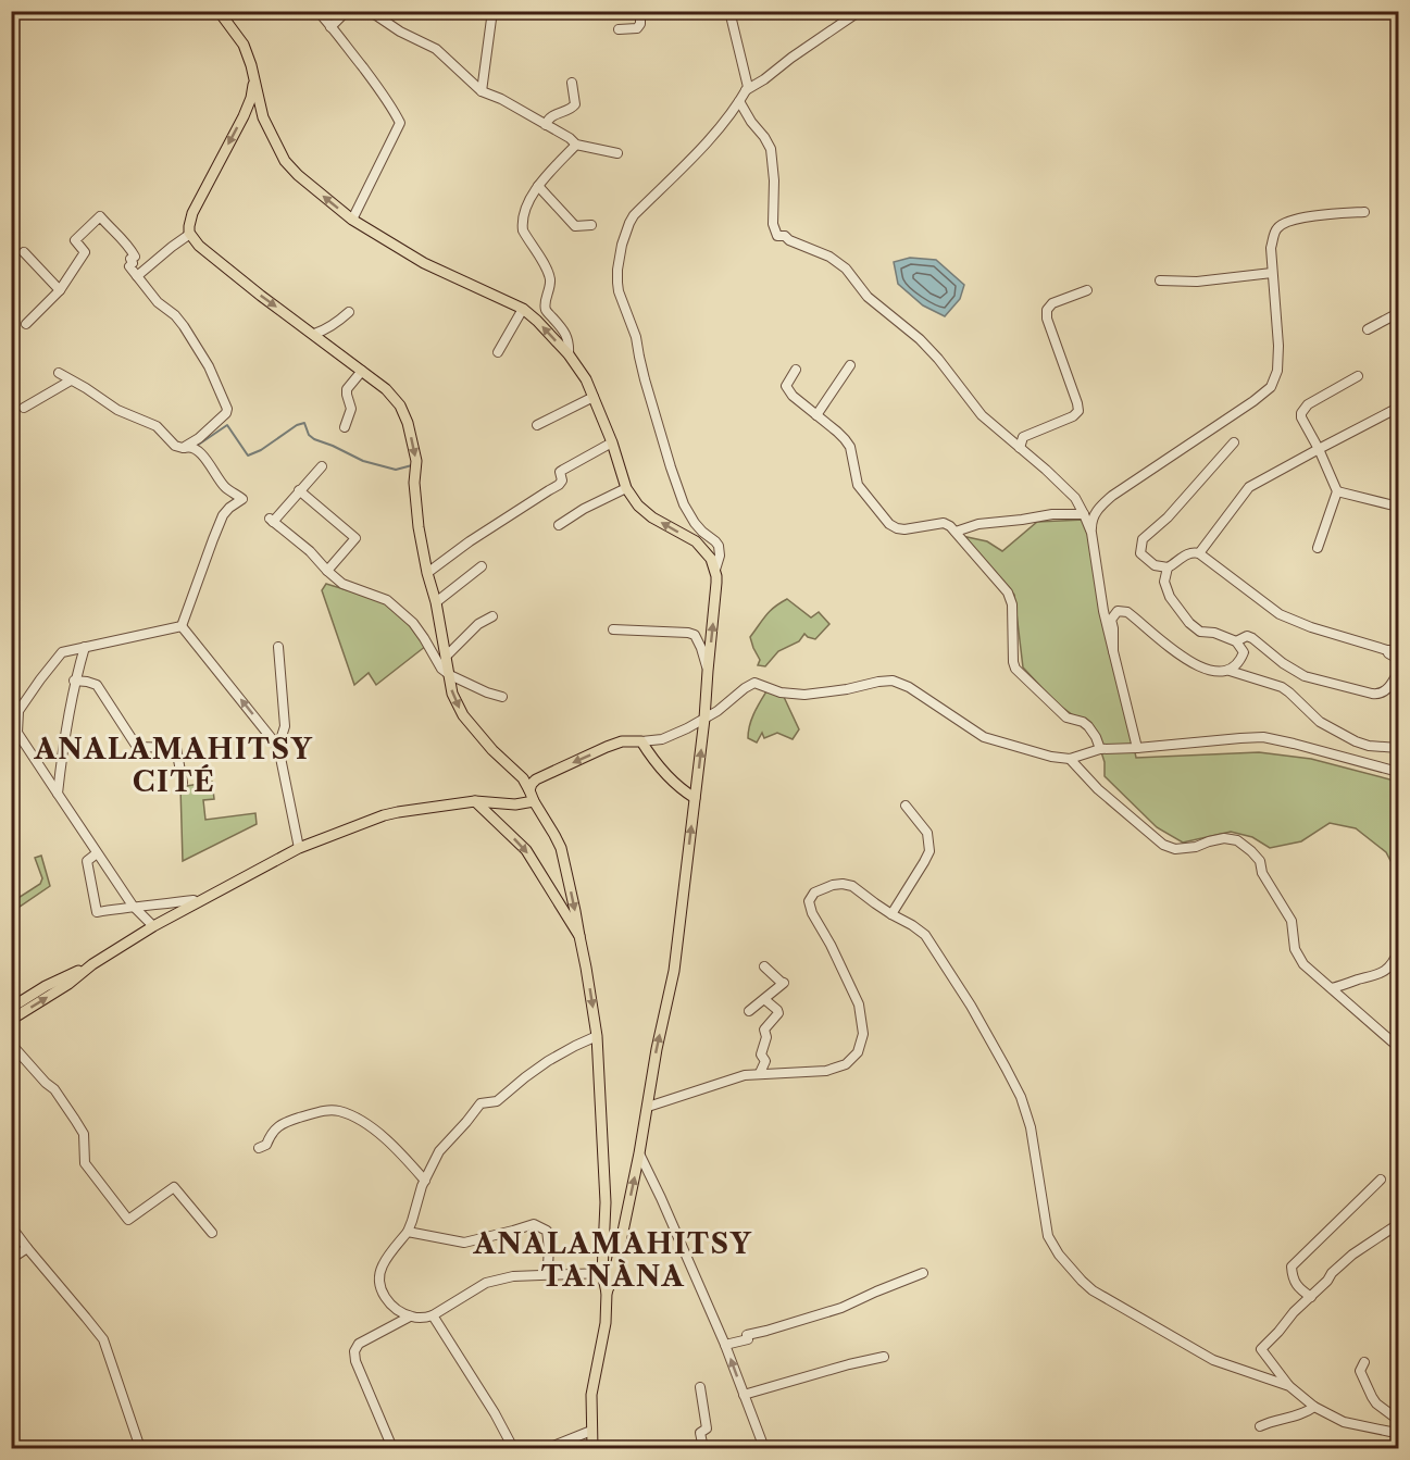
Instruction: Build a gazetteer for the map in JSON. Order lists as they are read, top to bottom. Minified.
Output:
{"districts":["ANALAMAHITSY CITÉ","ANALAMAHITSY TANÀNA"]}
